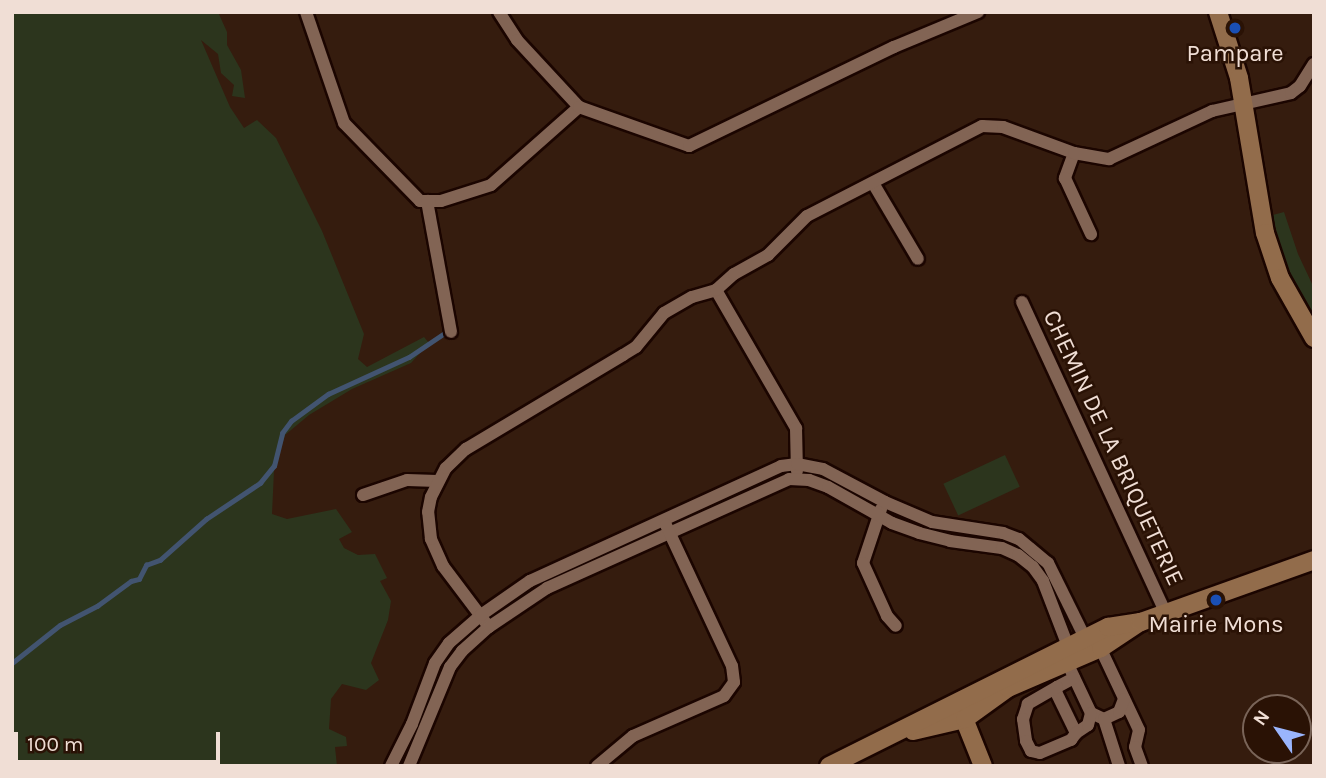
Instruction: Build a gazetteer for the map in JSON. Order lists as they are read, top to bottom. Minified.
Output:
{"streets":{"street":["CHEMIN DE LA BRIQUETERIE"]},"places":["Pampare","Mairie Mons"],"scale_bar":"100 m","north":"top left"}
